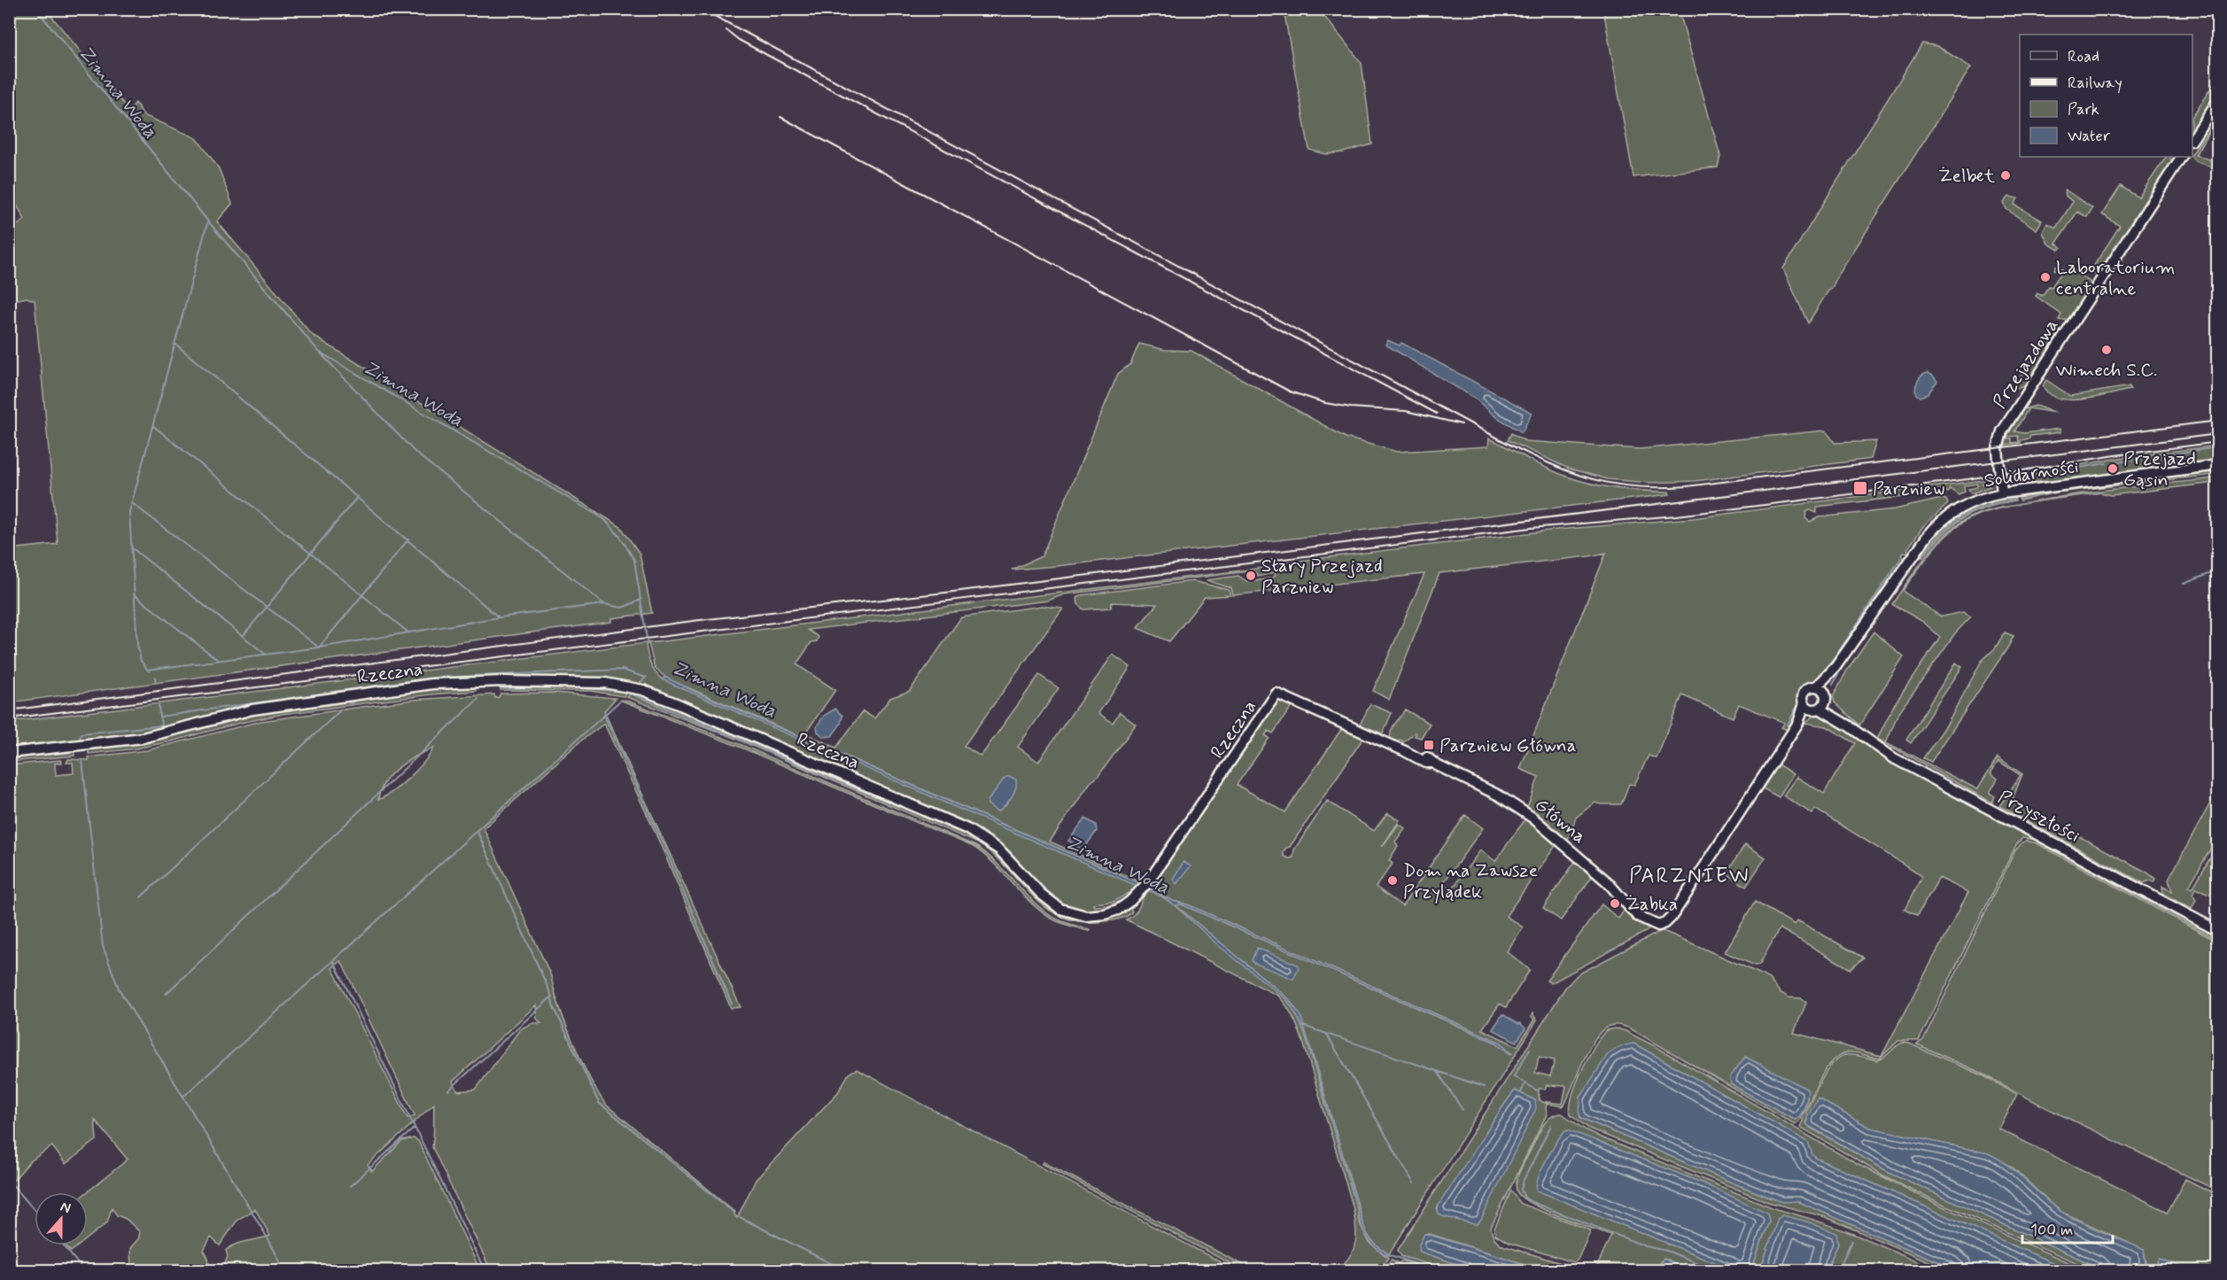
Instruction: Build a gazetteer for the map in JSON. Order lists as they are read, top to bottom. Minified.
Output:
{"streets":{"street":["Przejazdowa","Solidarności","Rzeczna","Przyszłości","Główna"]},"crossings":[["Przejazdowa","Solidarności"],["Solidarności","Przyszłości"],["Solidarności","Główna"],["Rzeczna","Główna"],["Przyszłości","Główna"]],"districts":["PARZNIEW"],"water":["Zimna Woda"],"places":{"other":["Żelbet","Laboratorium centralne","Wimech S.C.","Przejazd Gąsin","Stary Przejazd Parzniew","Dom na Zawsze Przylądek","Żabka"],"transit":["Parzniew","Parzniew Główna"]},"legend":["Road","Railway","Park","Water"],"scale_bar":"100 m","north":"top"}
